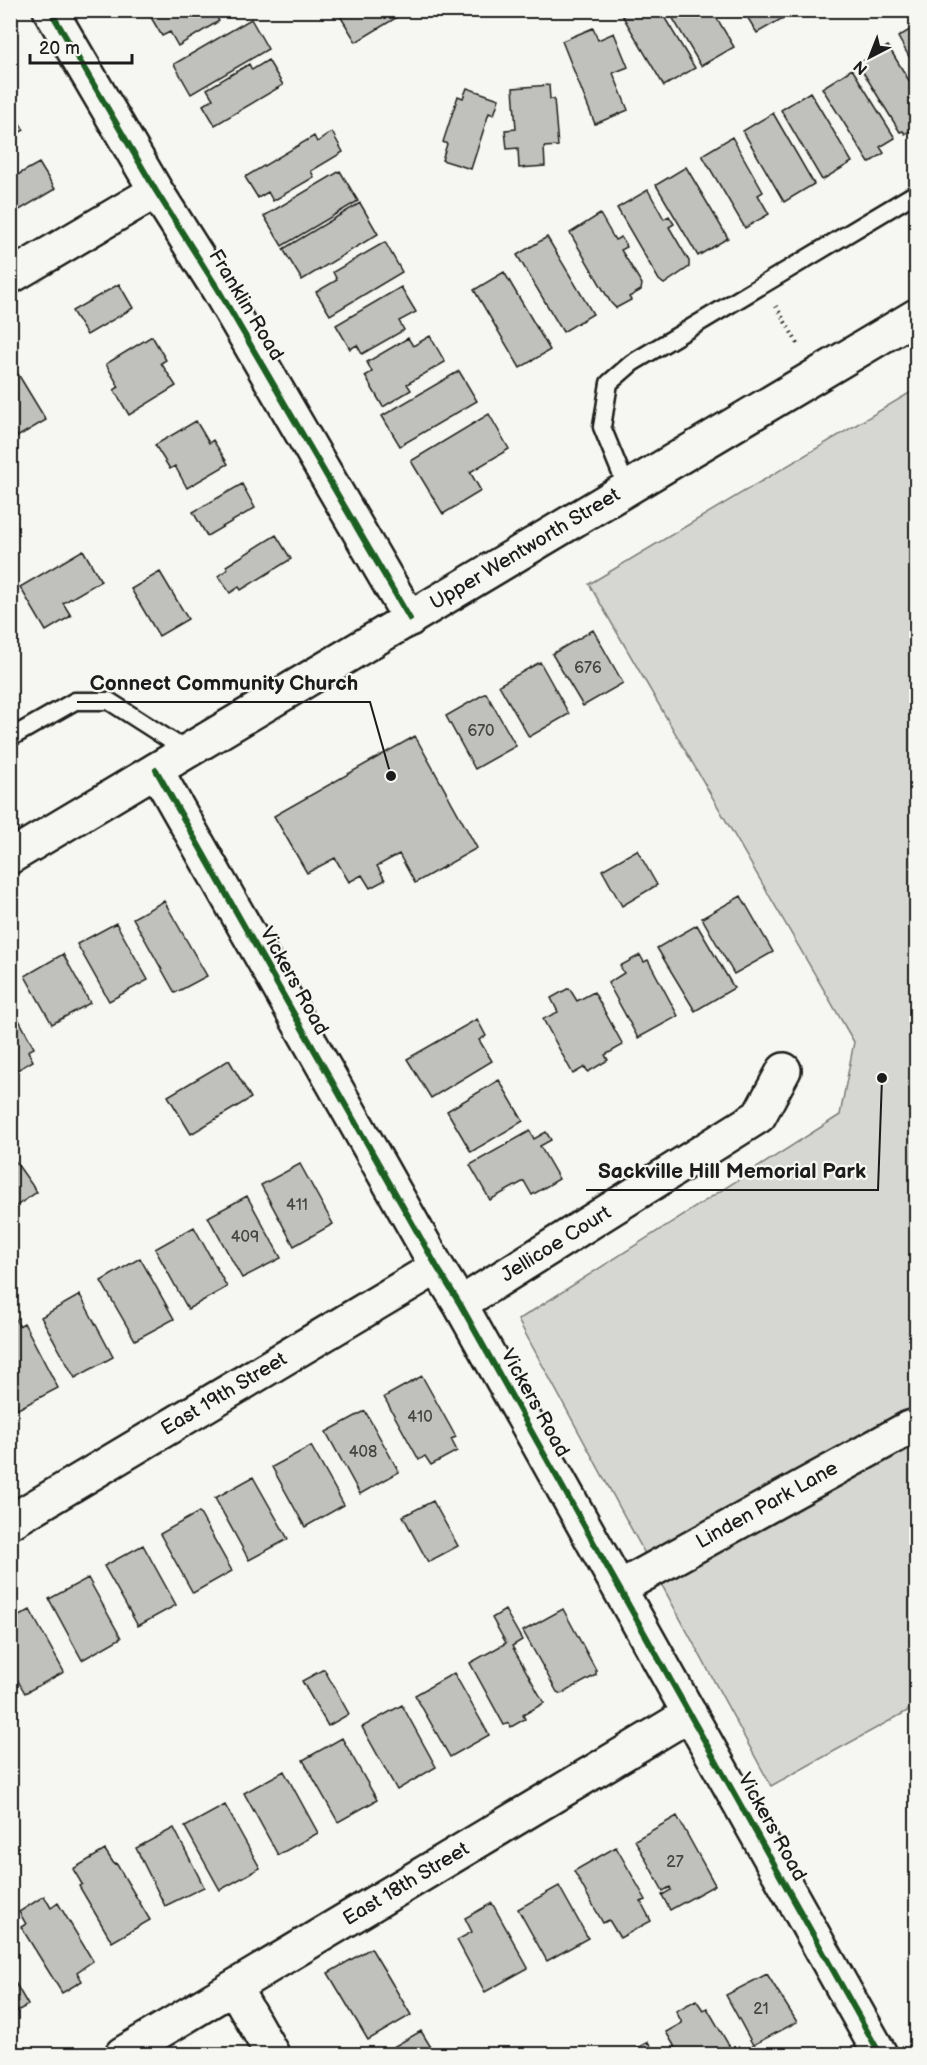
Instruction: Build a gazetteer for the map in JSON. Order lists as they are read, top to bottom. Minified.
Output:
{"streets":{"street":["Franklin Road","Upper Wentworth Street","Vickers Road","Jellicoe Court","East 19th Street","Linden Park Lane","East 18th Street"]},"crossings":[["Franklin Road","Upper Wentworth Street"],["Upper Wentworth Street","Vickers Road"],["Vickers Road","Jellicoe Court"],["Vickers Road","East 19th Street"],["Vickers Road","Linden Park Lane"],["Vickers Road","East 18th Street"]],"places":["Connect Community Church","Sackville Hill Memorial Park"],"house_numbers":["676","670","411","409","410","408","27","21"],"scale_bar":"20 m","north":"bottom left"}
